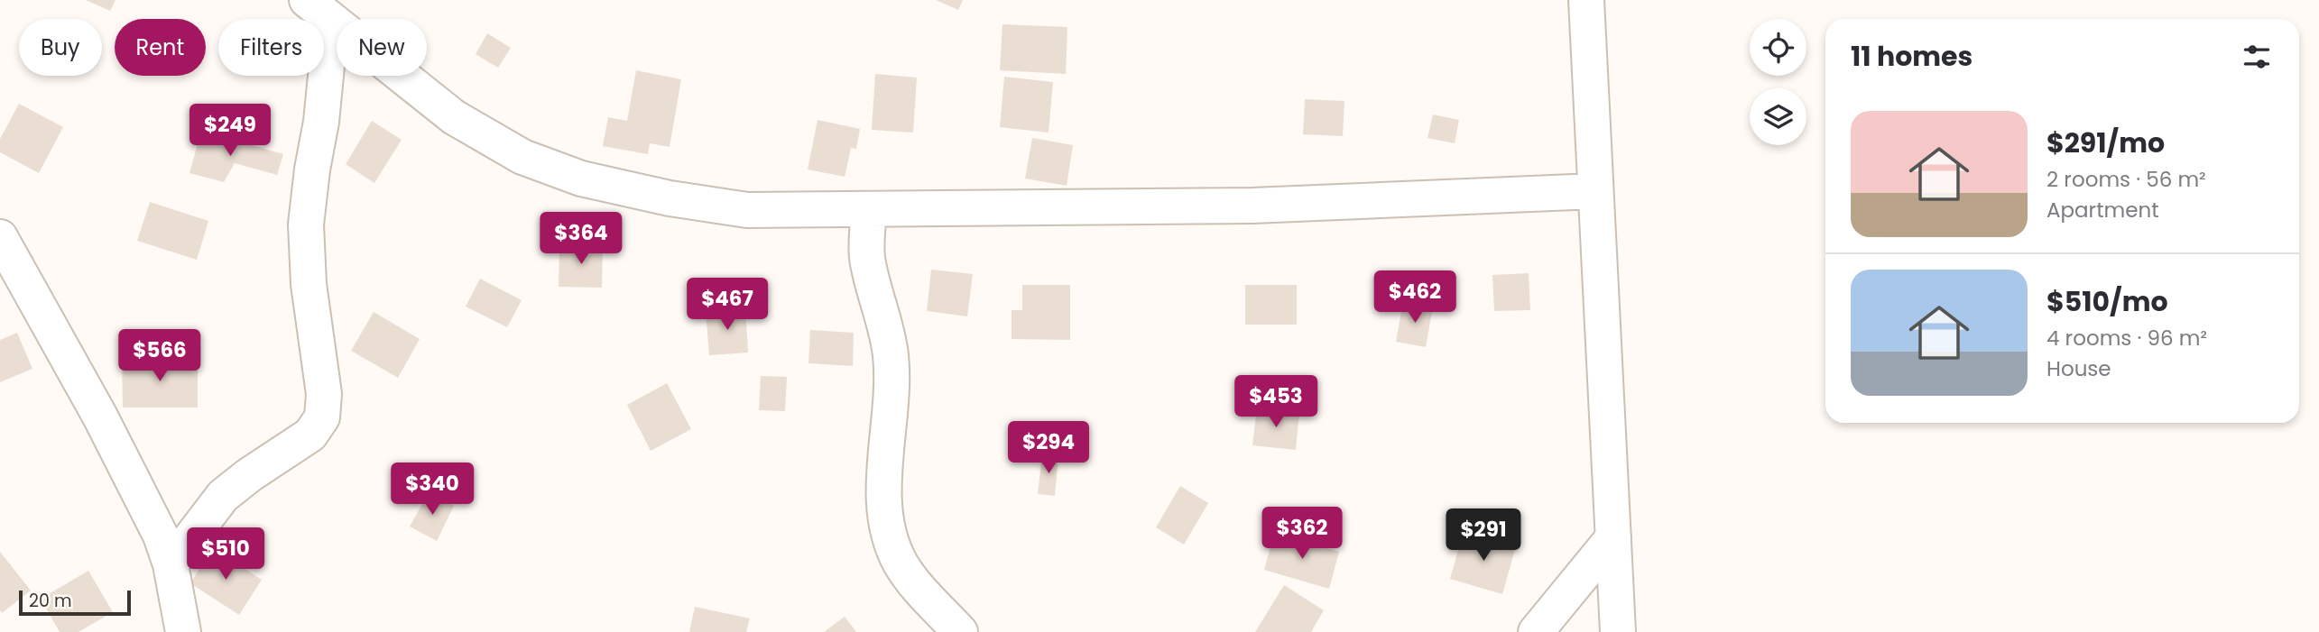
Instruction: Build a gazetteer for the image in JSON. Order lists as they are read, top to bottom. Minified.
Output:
{"scale_bar":"20 m","page":{"chip":["Buy","Rent","Filters","New"],"heading":"11 homes","list":[{"name":"$291/mo","note":"2 rooms · 56 m² · Apartment"},{"name":"$510/mo","note":"4 rooms · 96 m² · House"}],"price":["$249","$364","$462","$467","$566","$453","$294","$340","$362","$291","$510"],"scale":"20 m"}}
